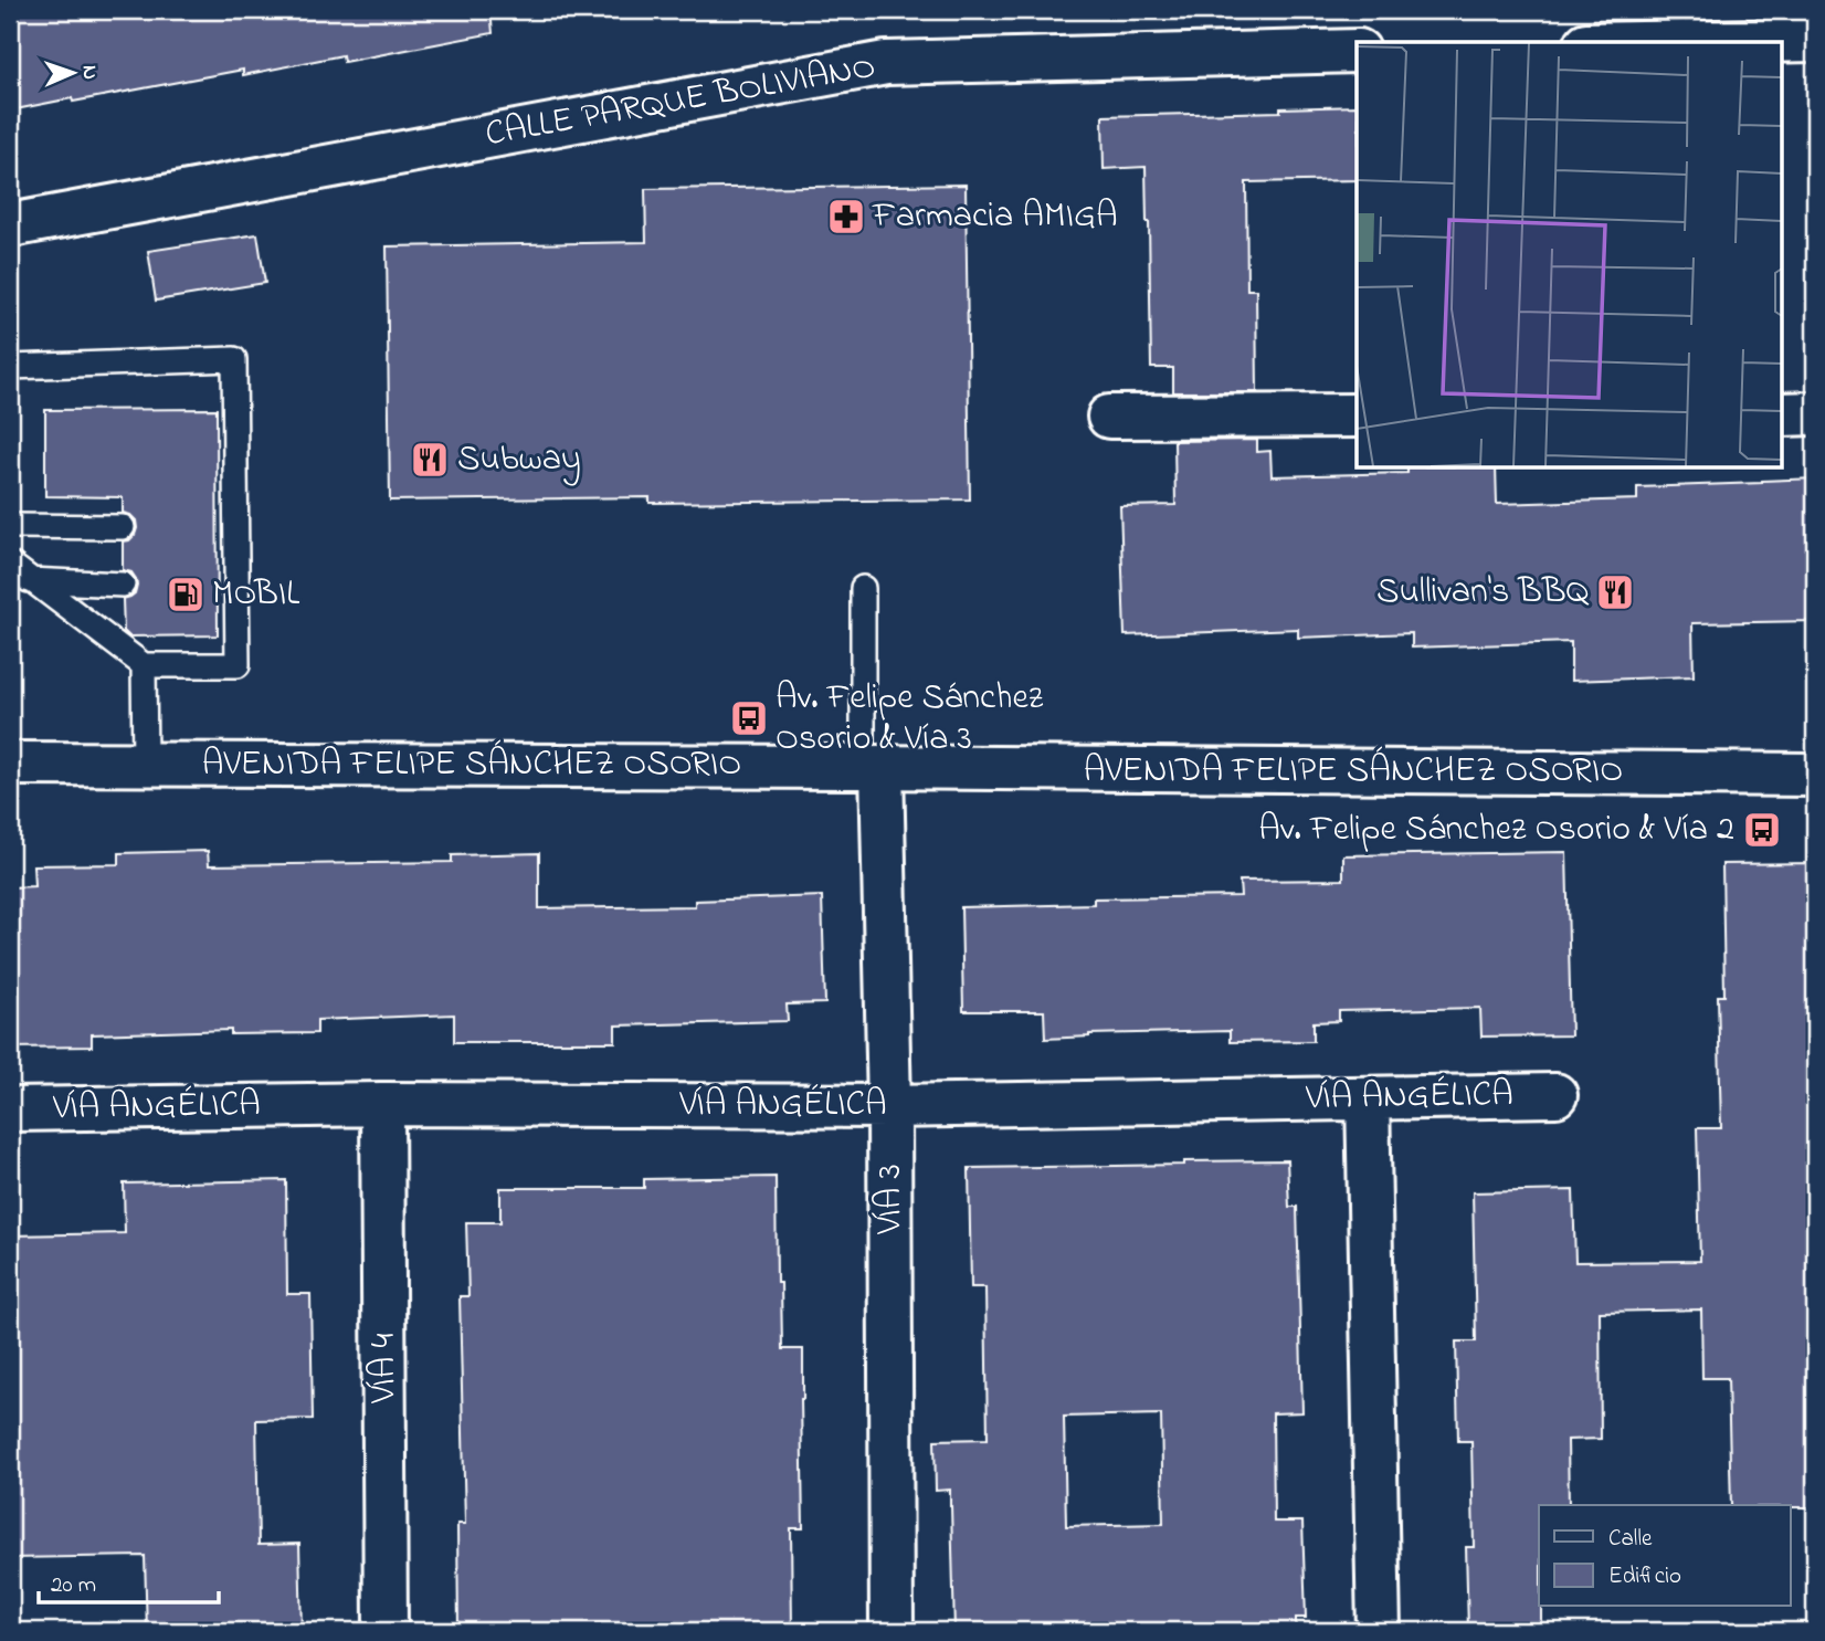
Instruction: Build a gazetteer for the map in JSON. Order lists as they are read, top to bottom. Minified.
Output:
{"streets":{"street":["CALLE PARQUE BOLIVIANO","AVENIDA FELIPE SÁNCHEZ OSORIO","VÍA ANGÉLICA","VÍA 3","VÍA 4"]},"crossings":[["AVENIDA FELIPE SÁNCHEZ OSORIO","VÍA 3"],["VÍA ANGÉLICA","VÍA 3"],["VÍA ANGÉLICA","VÍA 4"]],"places":{"pharmacy":["Farmacia AMIGA"],"restaurant":["Subway","Sullivan's BBQ"],"fuel station":["MOBIL"],"bus stop":["Av. Felipe Sánchez Osorio & Vía 3","Av. Felipe Sánchez Osorio & Vía 2"]},"legend":["Calle","Edificio"],"scale_bar":"20 m","north":"right"}
